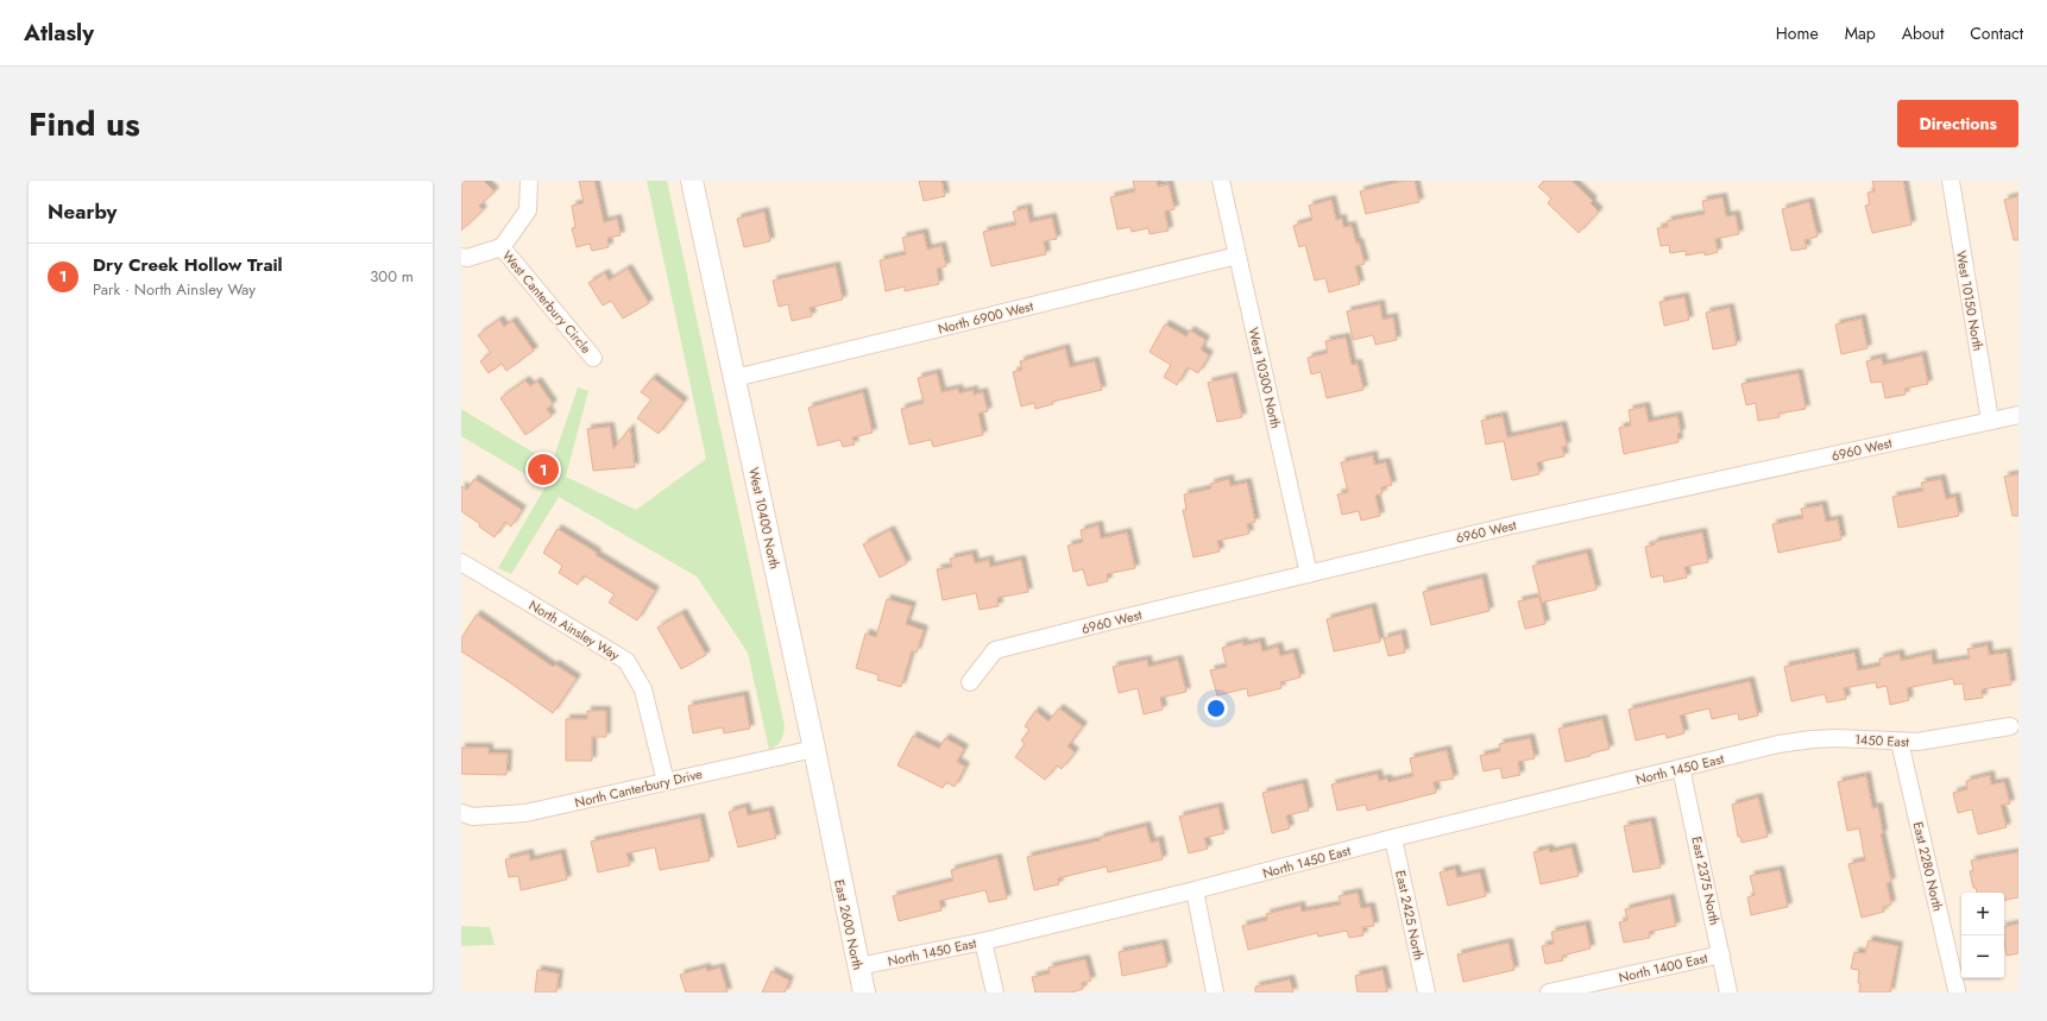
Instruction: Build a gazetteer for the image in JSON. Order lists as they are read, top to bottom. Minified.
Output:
{"streets":{"street":["West 10150 North","West Canterbury Circle","North 6900 West","West 10300 North","6960 West","West 10400 North","North Ainsley Way","1450 East","North 1450 East","North Canterbury Drive","East 2280 North","East 2375 North","East 2425 North","East 2600 North","North 1400 East"]},"crossings":[["West 10150 North","6960 West"],["North 6900 West","West 10300 North"],["North 6900 West","West 10400 North"],["West 10300 North","6960 West"],["West 10400 North","North Canterbury Drive"],["West 10400 North","East 2600 North"],["North Ainsley Way","North Canterbury Drive"],["1450 East","North 1450 East"],["1450 East","East 2280 North"],["North 1450 East","East 2375 North"],["North 1450 East","East 2425 North"],["North 1450 East","East 2600 North"],["East 2375 North","North 1400 East"]],"page":{"header":"Atlasly","nav":["Home","Map","About","Contact"],"title":"Find us","buttons":"Directions","heading":"Nearby","list":[{"mark":"1","name":"Dry Creek Hollow Trail","note":"Park · North Ainsley Way","value":"300 m"}],"pins":"1","map_buttons":["+","−"]}}
